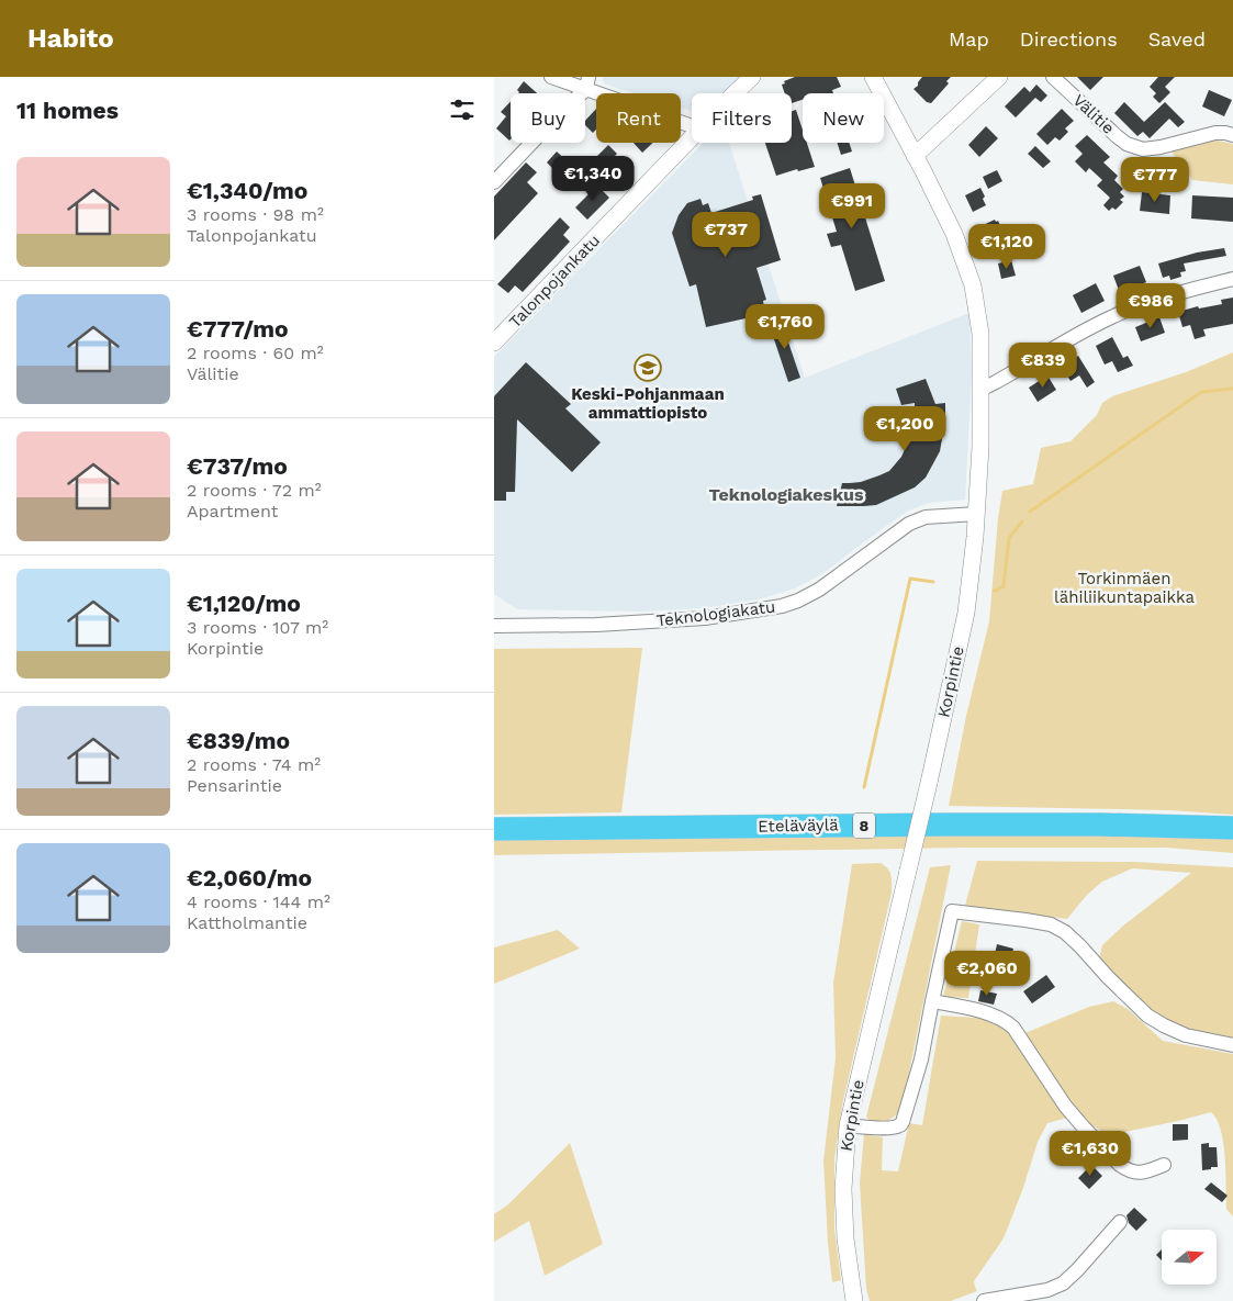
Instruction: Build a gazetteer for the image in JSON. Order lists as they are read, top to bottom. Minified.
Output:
{"streets":{"highway":["Eteläväylä","8"],"street":["Välitie","Talonpojankatu","Teknologiakatu","Korpintie"]},"crossings":[["Teknologiakatu","Korpintie"]],"districts":["Teknologiakeskus"],"parks":["Torkinmäen lähiliikuntapaikka"],"places":{"school or university":["Keski-Pohjanmaan ammattiopisto"]},"north":"right","page":{"header":"Habito","nav":["Map","Directions","Saved"],"heading":"11 homes","chip":["Buy","Rent","Filters","New"],"list":[{"name":"€1,340/mo","note":"3 rooms · 98 m² · Talonpojankatu"},{"name":"€777/mo","note":"2 rooms · 60 m² · Välitie"},{"name":"€737/mo","note":"2 rooms · 72 m² · Apartment"},{"name":"€1,120/mo","note":"3 rooms · 107 m² · Korpintie"},{"name":"€839/mo","note":"2 rooms · 74 m² · Pensarintie"},{"name":"€2,060/mo","note":"4 rooms · 144 m² · Kattholmantie"}],"price":["€1,340","€777","€991","€737","€1,120","€986","€1,760","€839","€1,200","€2,060","€1,630"]}}
